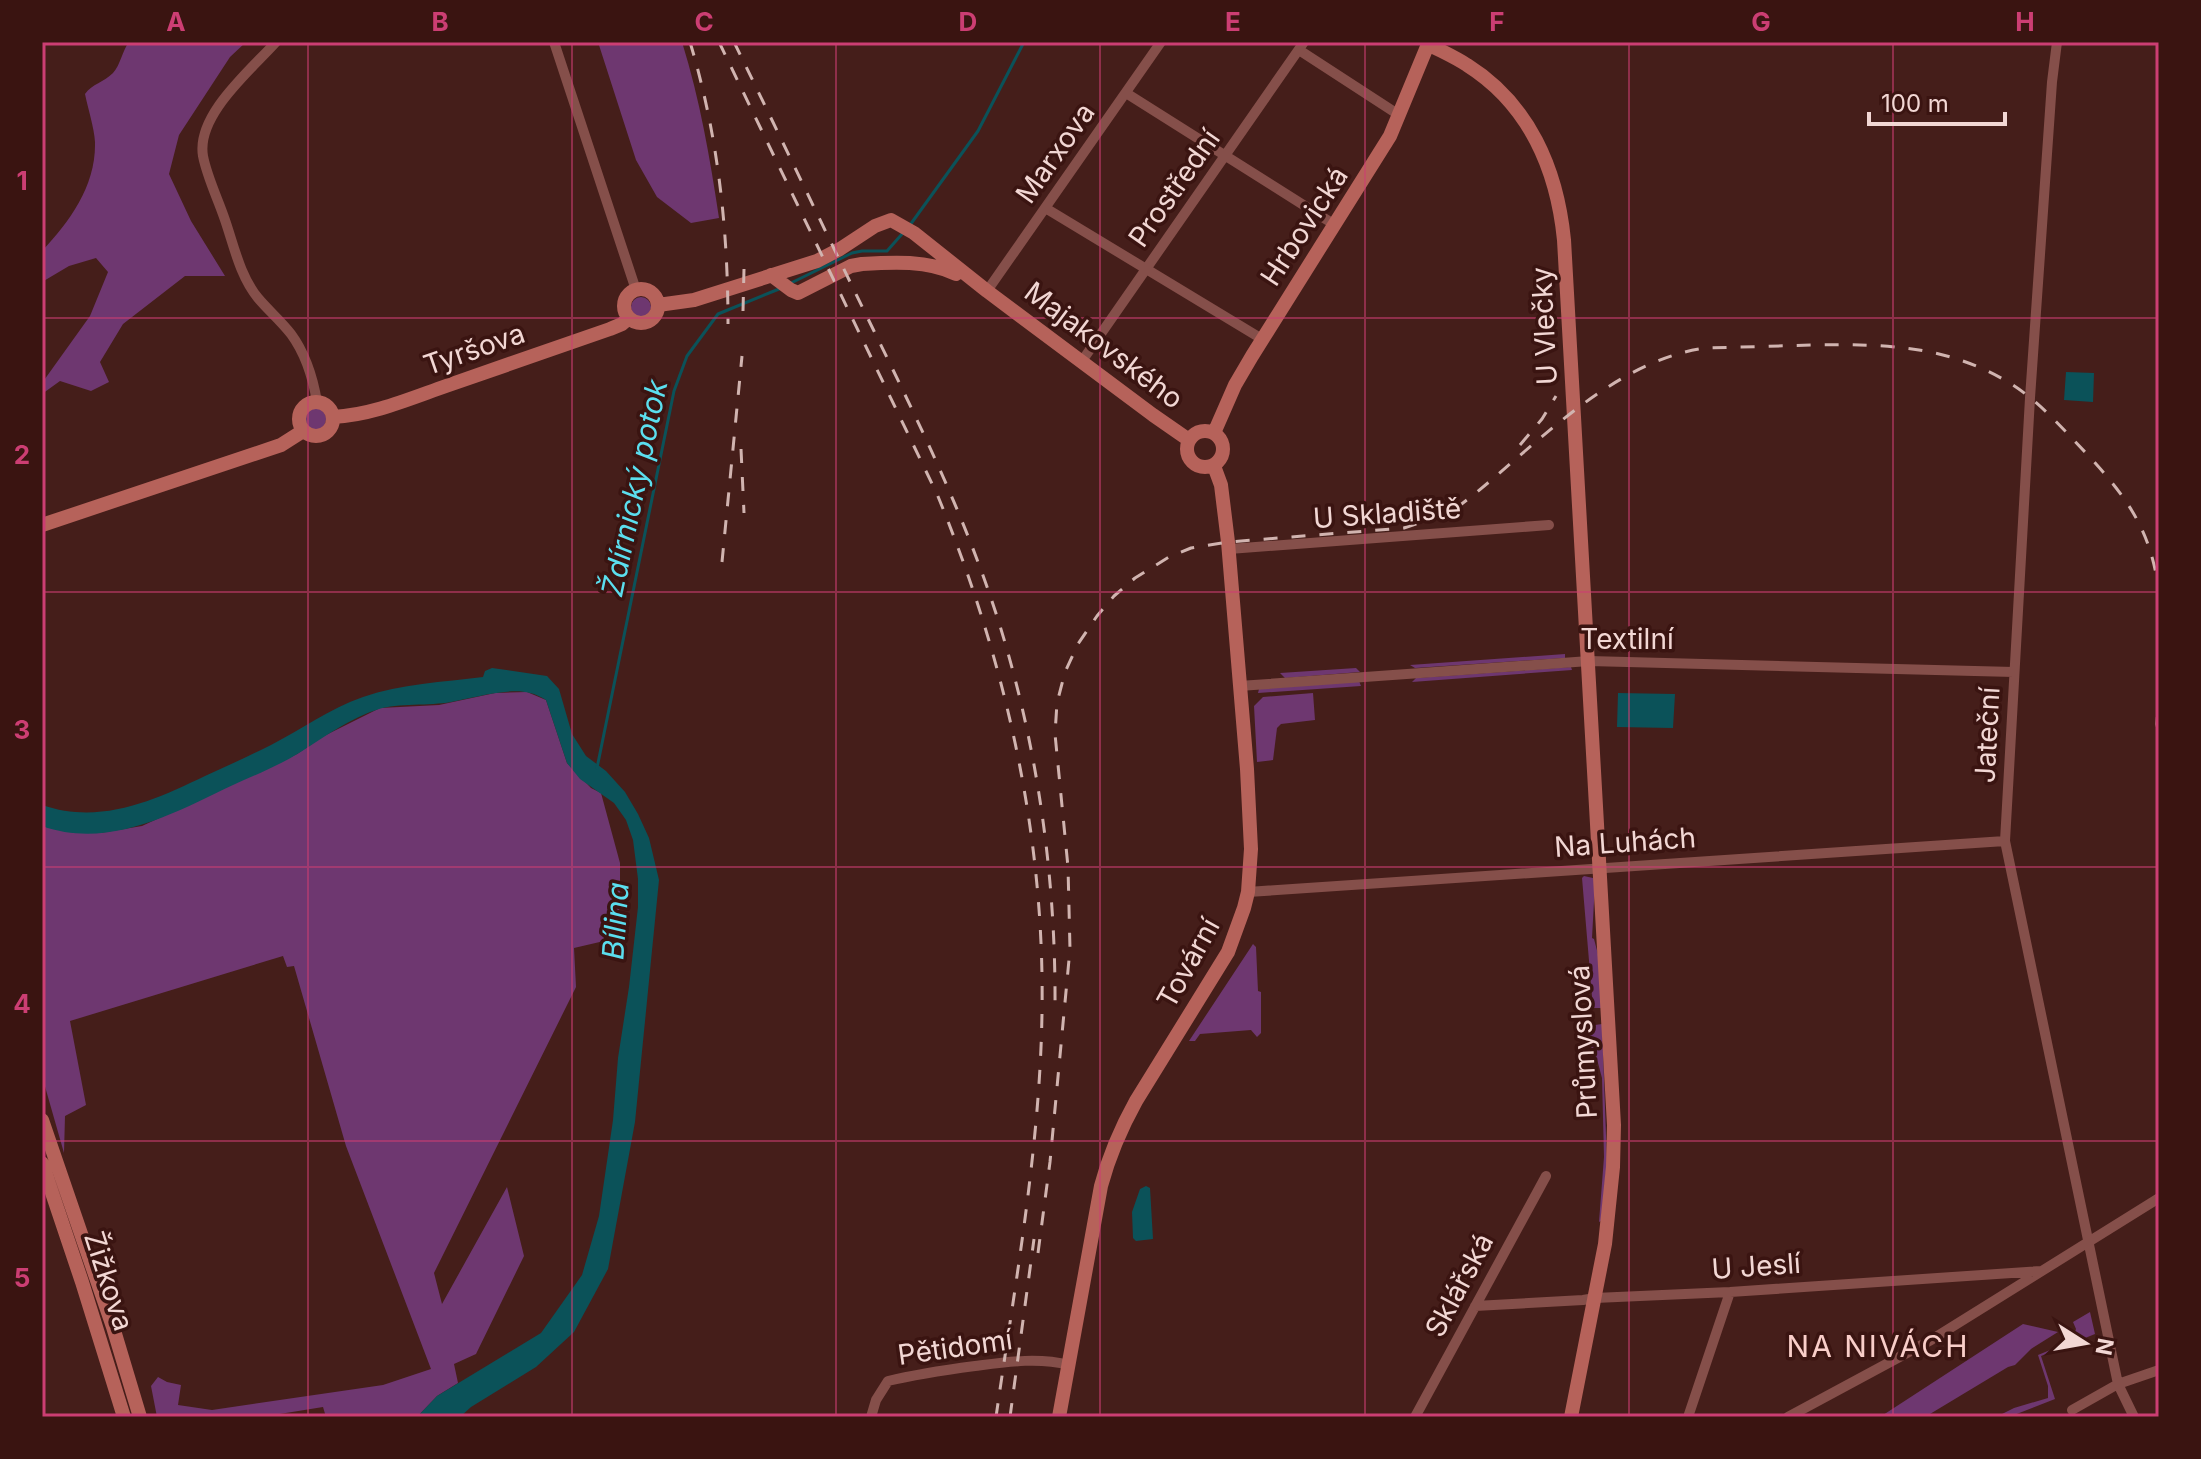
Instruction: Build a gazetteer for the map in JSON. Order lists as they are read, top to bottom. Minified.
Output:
{"streets":{"main road":["Hrbovická","U Vlečky","Majakovského","Tyršova","Tovární","Průmyslová","Žižkova"],"street":["Marxova","Prostřední","U Skladiště","Textilní","Jateční","Na Luhách","U Jeslí","Sklářská","Pětidomí"]},"crossings":[["Marxova","Majakovského"],["Prostřední","Majakovského"],["Hrbovická","U Vlečky"],["Hrbovická","Majakovského"],["Hrbovická","Tovární"],["U Vlečky","Textilní"],["U Vlečky","Průmyslová"],["Majakovského","Tyršova"],["Majakovského","Tovární"],["U Skladiště","Tovární"],["Textilní","Jateční"],["Textilní","Tovární"],["Textilní","Průmyslová"],["Jateční","Na Luhách"],["Na Luhách","Tovární"],["Na Luhách","Průmyslová"],["Tovární","Pětidomí"],["Průmyslová","U Jeslí"],["U Jeslí","Sklářská"]],"districts":["NA NIVÁCH"],"water":["Ždírnický potok","Bílina"],"scale_bar":"100 m","north":"right","grid":{"columns":["A","B","C","D","E","F","G","H"],"rows":["1","2","3","4","5"]}}
